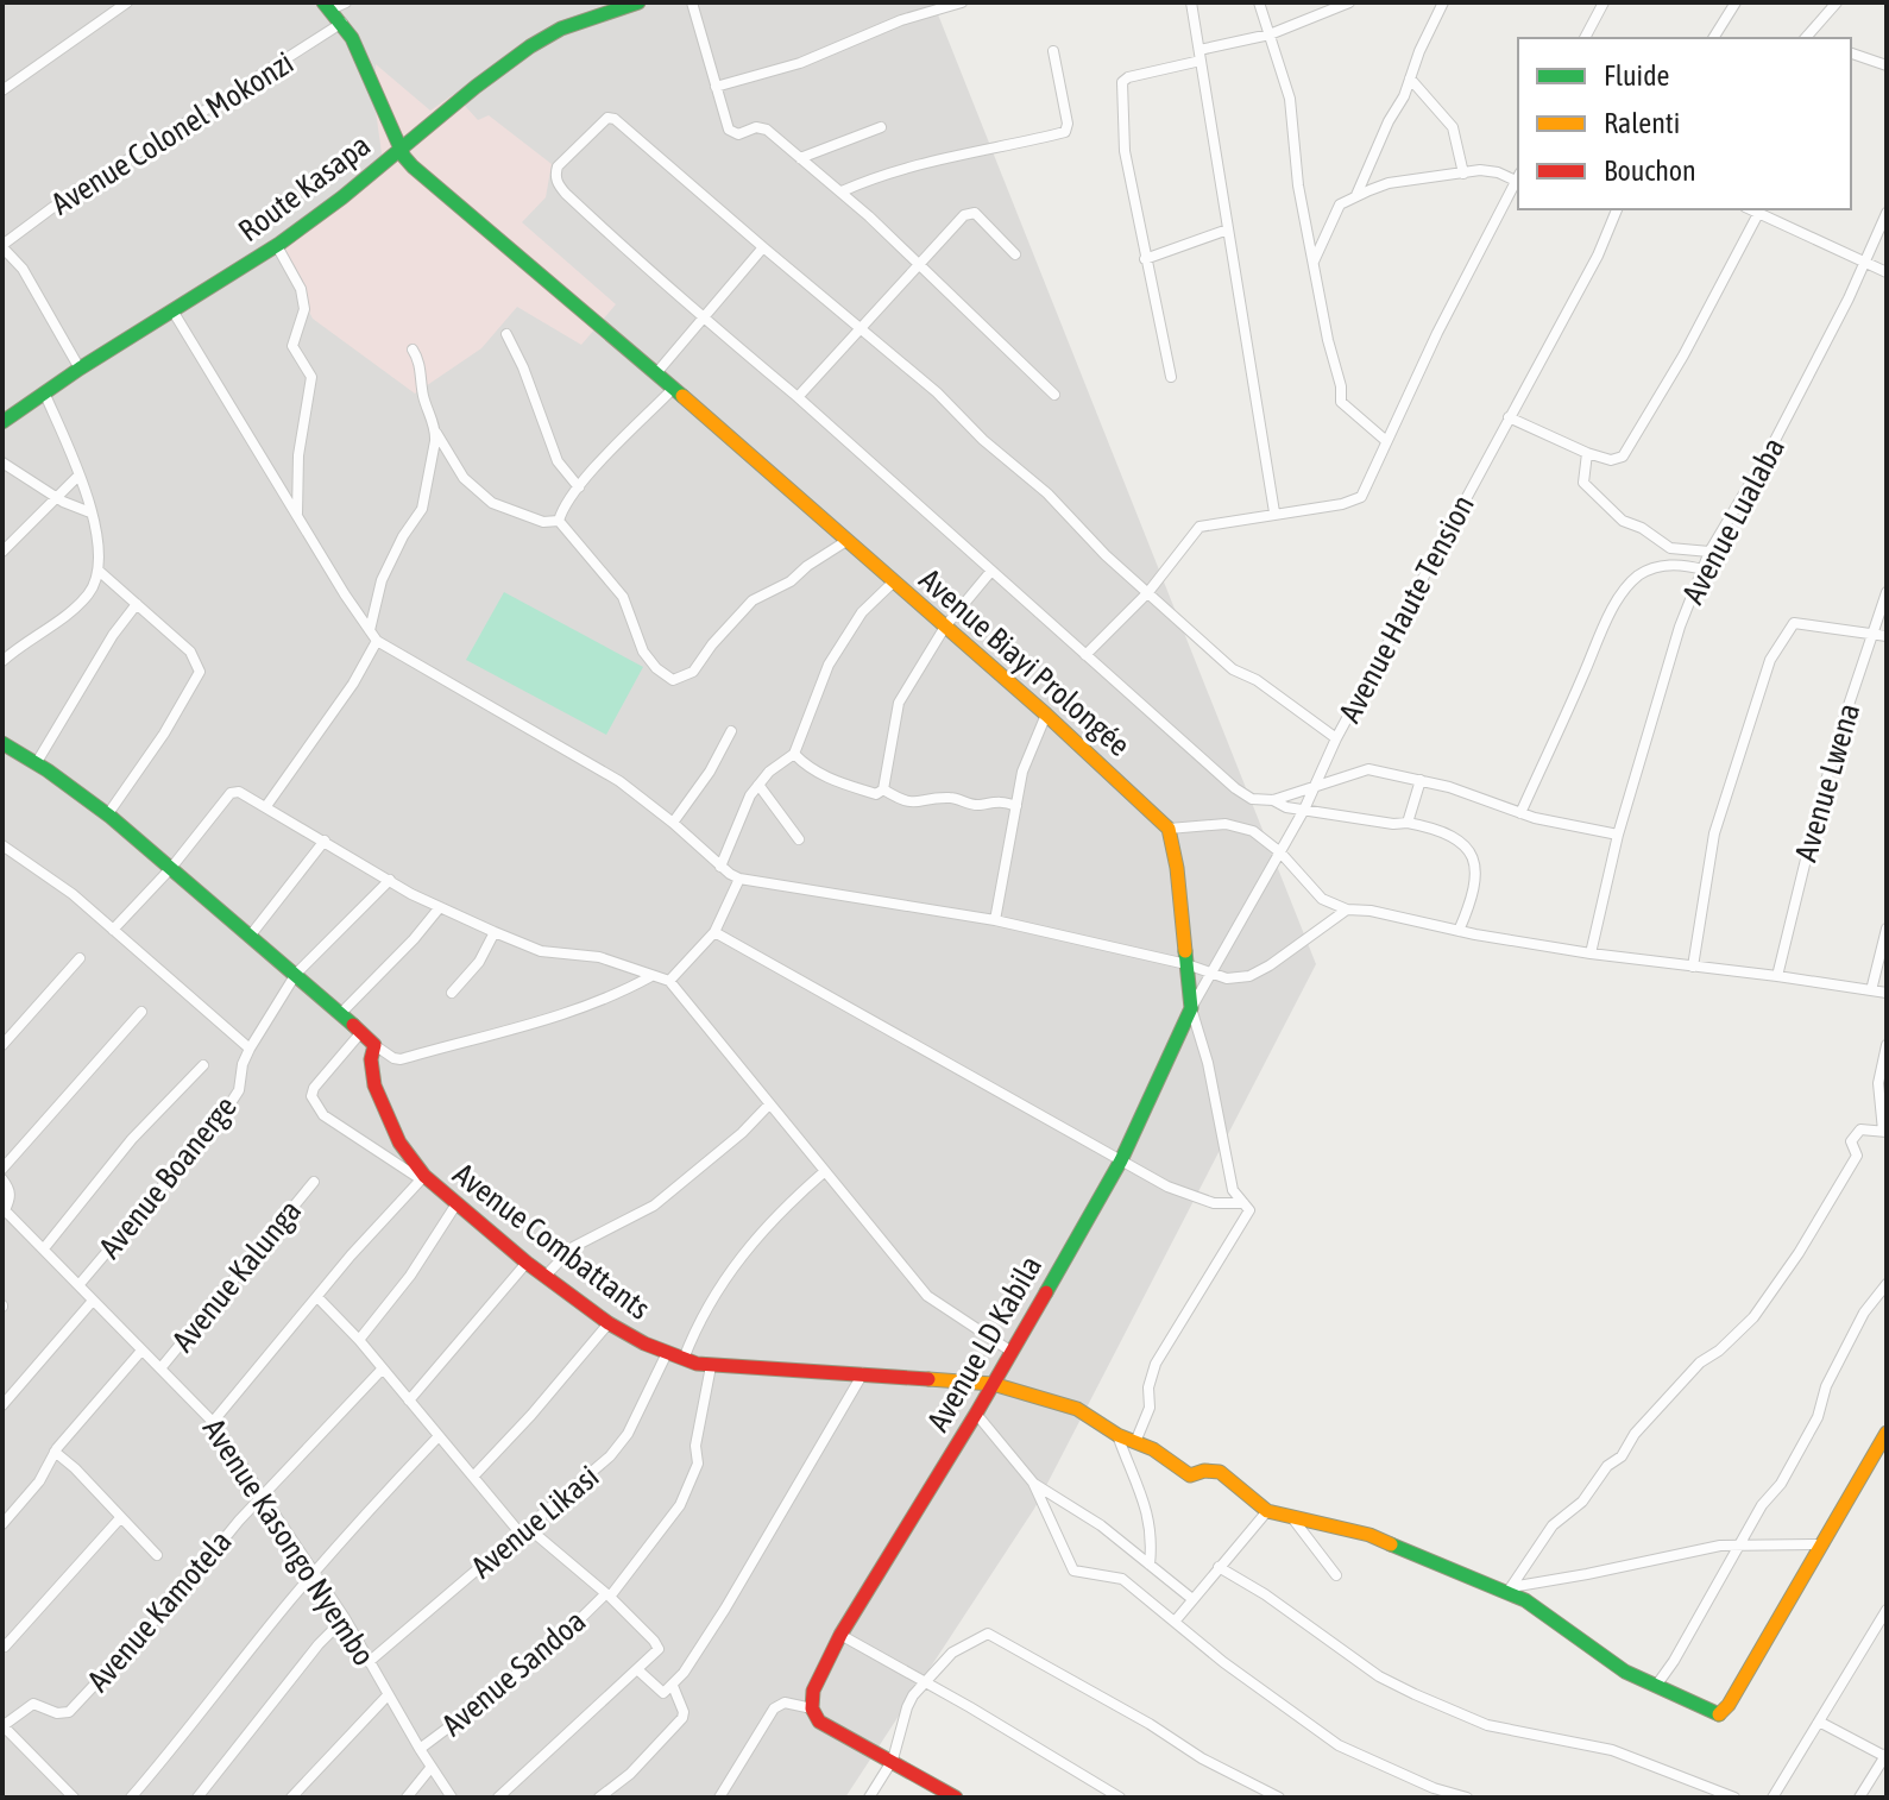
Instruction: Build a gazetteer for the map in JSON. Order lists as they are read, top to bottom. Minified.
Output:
{"streets":{"street":["Avenue Colonel Mokonzi","Route Kasapa","Avenue Lualaba","Avenue Haute Tension","Avenue Biayi Prolongée","Avenue Lwena","Avenue Boanerge","Avenue Combattants","Avenue Kalunga","Avenue LD Kabila","Avenue Likasi","Avenue Kasongo Nyembo","Avenue Kamotela","Avenue Sandoa"]},"crossings":[["Avenue Colonel Mokonzi","Avenue Biayi Prolongée"],["Route Kasapa","Avenue Biayi Prolongée"],["Avenue Haute Tension","Avenue LD Kabila"],["Avenue Boanerge","Avenue Kasongo Nyembo"],["Avenue Combattants","Avenue LD Kabila"],["Avenue Combattants","Avenue Likasi"],["Avenue Combattants","Avenue Sandoa"],["Avenue Kalunga","Avenue Kasongo Nyembo"],["Avenue Likasi","Avenue Kasongo Nyembo"],["Avenue Kasongo Nyembo","Avenue Kamotela"],["Avenue Kasongo Nyembo","Avenue Sandoa"]],"legend":["Fluide","Ralenti","Bouchon"]}
